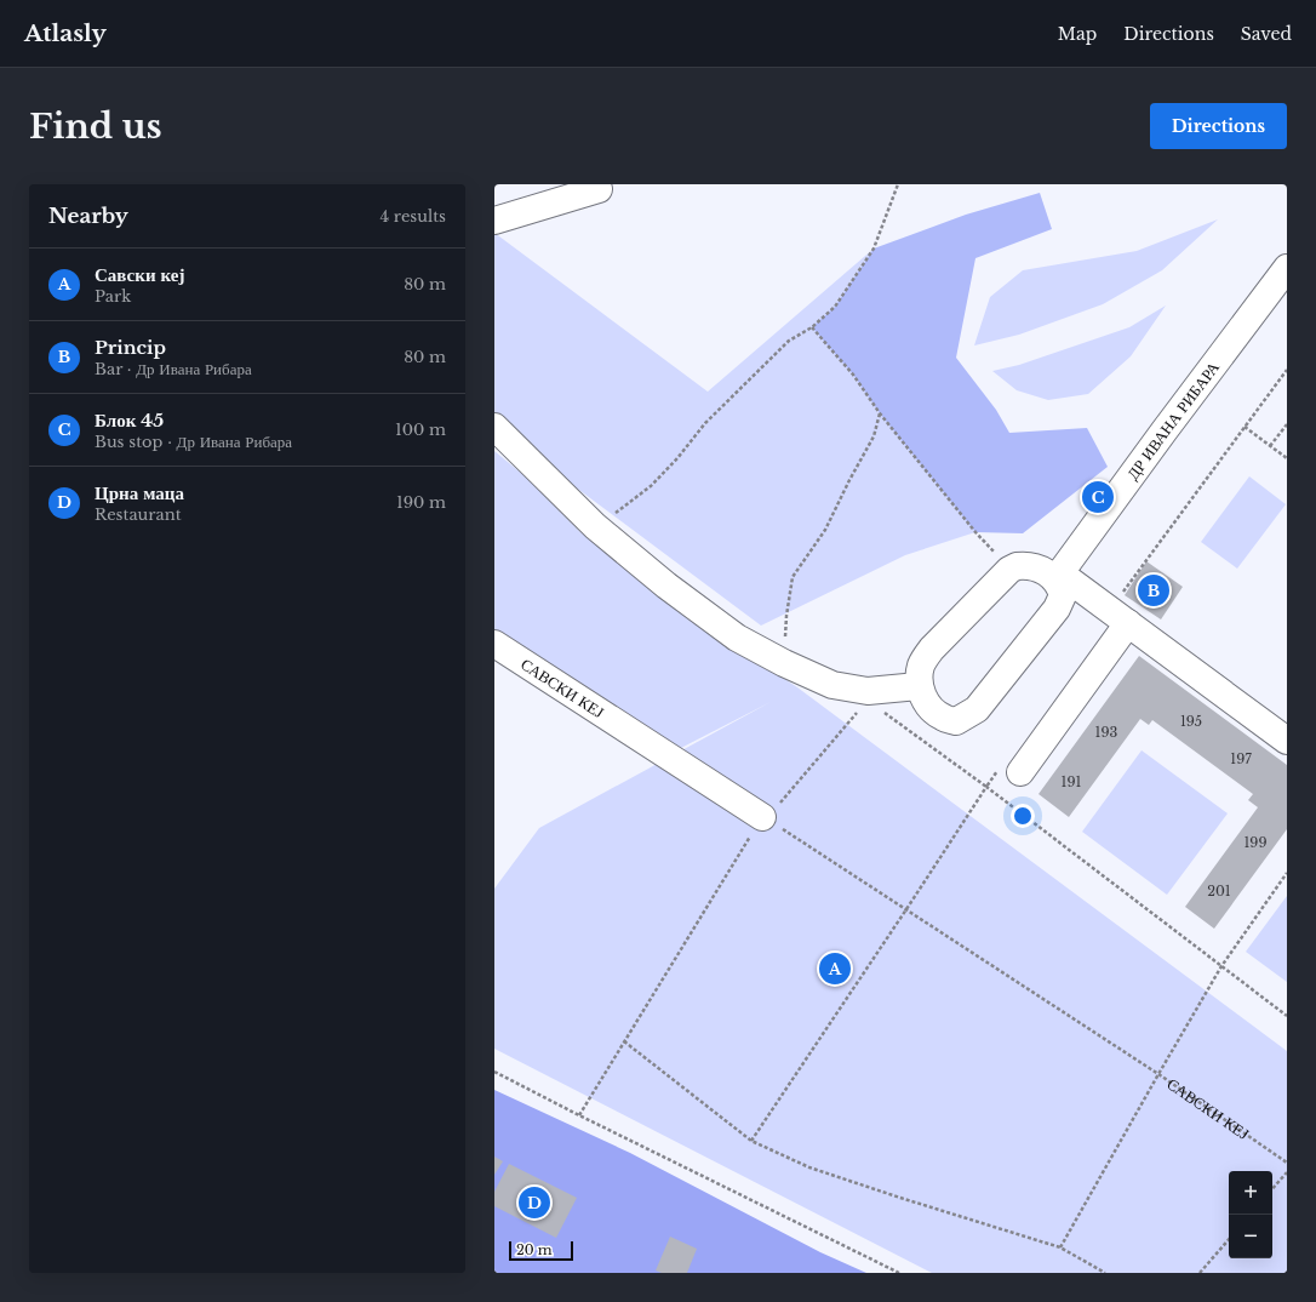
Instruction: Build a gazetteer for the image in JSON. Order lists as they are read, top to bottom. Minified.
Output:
{"streets":{"street":["ДР ИВАНА РИБАРА","САВСКИ КЕЈ"]},"house_numbers":["195","193","197","191","199","201"],"scale_bar":"20 m","page":{"header":"Atlasly","nav":["Map","Directions","Saved"],"buttons":"Directions","title":"Find us","heading":["Nearby","4 results"],"list":[{"mark":"A","name":"Савски кеј","note":"Park","value":"80 m"},{"mark":"B","name":"Princip","note":"Bar · Др Ивана Рибара","value":"80 m"},{"mark":"C","name":"Блок 45","note":"Bus stop · Др Ивана Рибара","value":"100 m"},{"mark":"D","name":"Црна маца","note":"Restaurant","value":"190 m"}],"pins":["C","B","A","D"],"map_buttons":["+","−"],"scale":"20 m"}}
